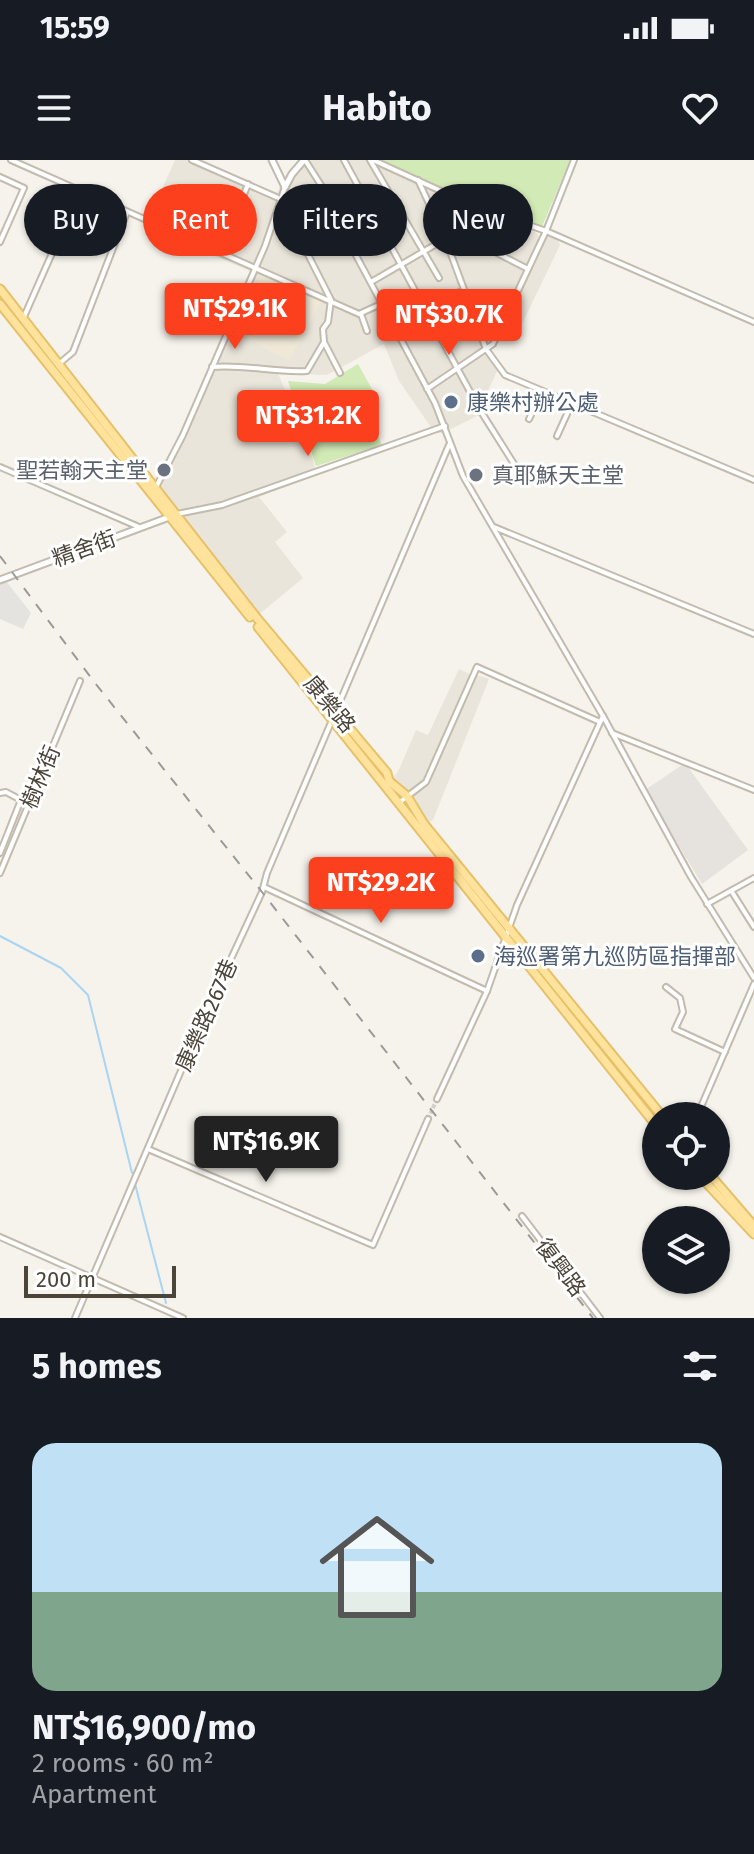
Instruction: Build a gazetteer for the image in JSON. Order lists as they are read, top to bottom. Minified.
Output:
{"streets":{"main road":["康樂路"],"street":["精舍街","樹林街","康樂路267巷","復興路"]},"crossings":[["精舍街","康樂路"],["康樂路","康樂路267巷"]],"places":["康樂村辦公處","聖若翰天主堂","真耶穌天主堂","海巡署第九巡防區指揮部"],"scale_bar":"200 m","page":{"status":"15:59","header":"Habito","chip":["Buy","Rent","Filters","New"],"price":["NT$29.1K","NT$30.7K","NT$31.2K","NT$29.2K","NT$16.9K"],"scale":"200 m","heading":"5 homes","list":[{"name":"NT$16,900/mo","note":"2 rooms · 60 m² · Apartment"}]}}
